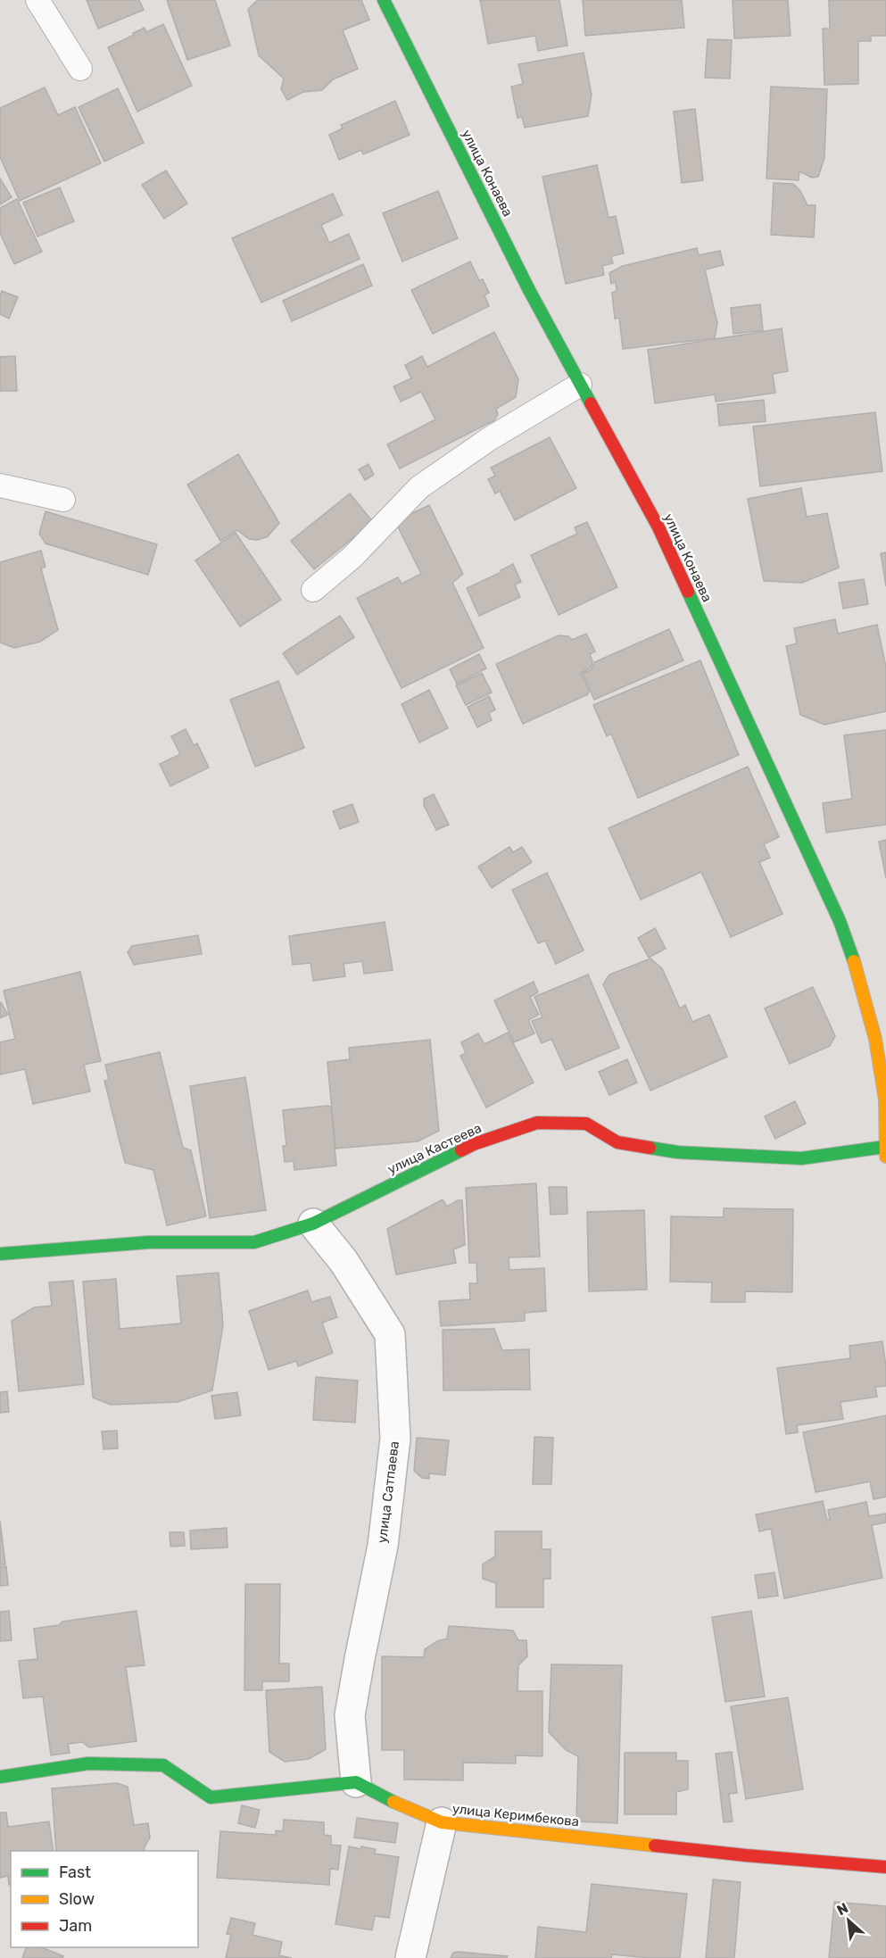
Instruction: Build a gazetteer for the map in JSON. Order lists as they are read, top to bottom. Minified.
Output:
{"streets":{"street":["улица Конаева","улица Кастеева","улица Сатпаева","улица Керимбекова"]},"crossings":[["улица Конаева","улица Кастеева"],["улица Кастеева","улица Сатпаева"],["улица Сатпаева","улица Керимбекова"]],"legend":["Fast","Slow","Jam"],"north":"top left"}
